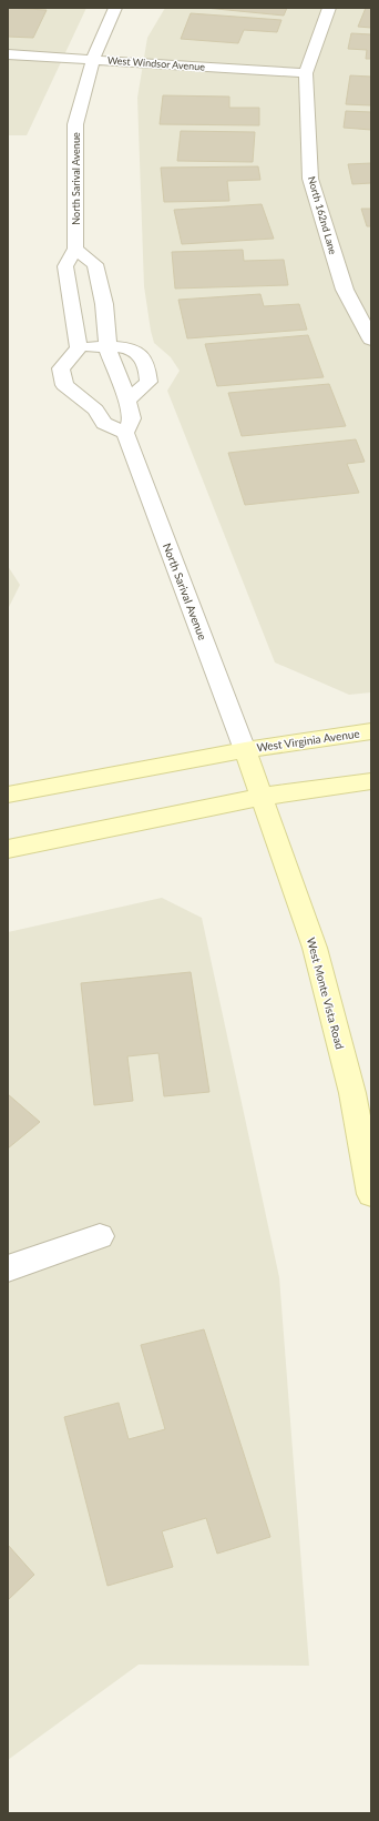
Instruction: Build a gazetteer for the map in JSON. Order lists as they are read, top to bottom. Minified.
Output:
{"streets":{"main road":["North Sarival Avenue","West Virginia Avenue","West Monte Vista Road"],"street":["West Windsor Avenue","North 162nd Lane"]},"crossings":[["West Windsor Avenue","North Sarival Avenue"],["West Windsor Avenue","North 162nd Lane"],["North Sarival Avenue","West Virginia Avenue"],["North Sarival Avenue","West Monte Vista Road"]]}
